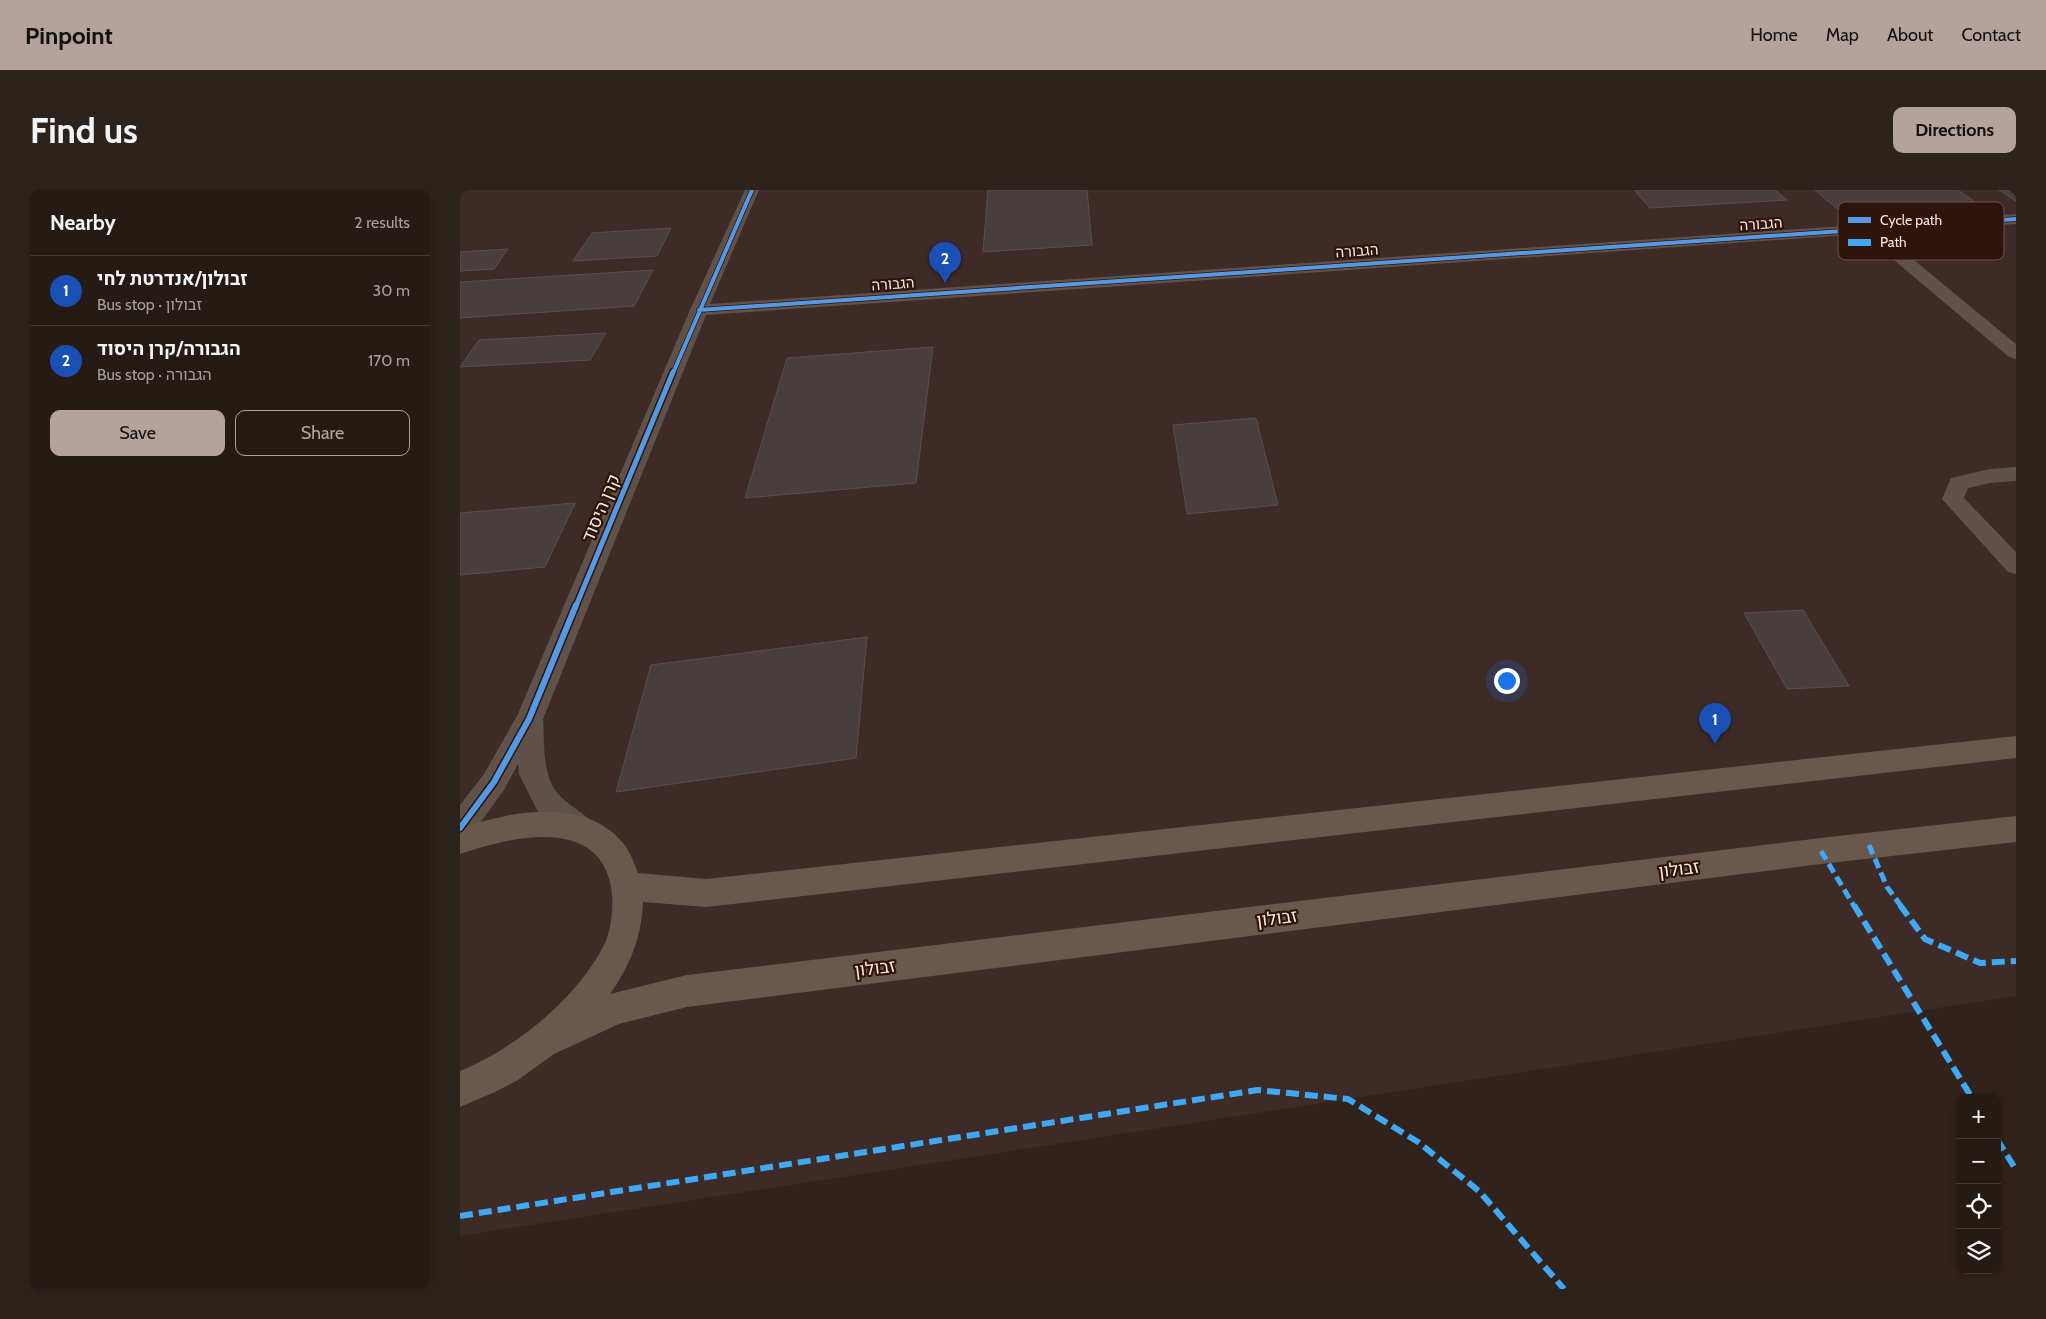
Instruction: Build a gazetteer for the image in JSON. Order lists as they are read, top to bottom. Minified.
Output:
{"streets":{"main road":["זבולון"],"street":["הגבורה","קרן היסוד"]},"crossings":[["הגבורה","קרן היסוד"]],"legend":["Cycle path","Path"],"page":{"header":"Pinpoint","nav":["Home","Map","About","Contact"],"buttons":["Directions",["Save","Share"]],"title":"Find us","heading":["Nearby","2 results"],"pins":["2","1"],"list":[{"mark":"1","name":"זבולון/אנדרטת לחי","note":"Bus stop · זבולון","value":"30 m"},{"mark":"2","name":"הגבורה/קרן היסוד","note":"Bus stop · הגבורה","value":"170 m"}],"map_buttons":["+","−"]}}
